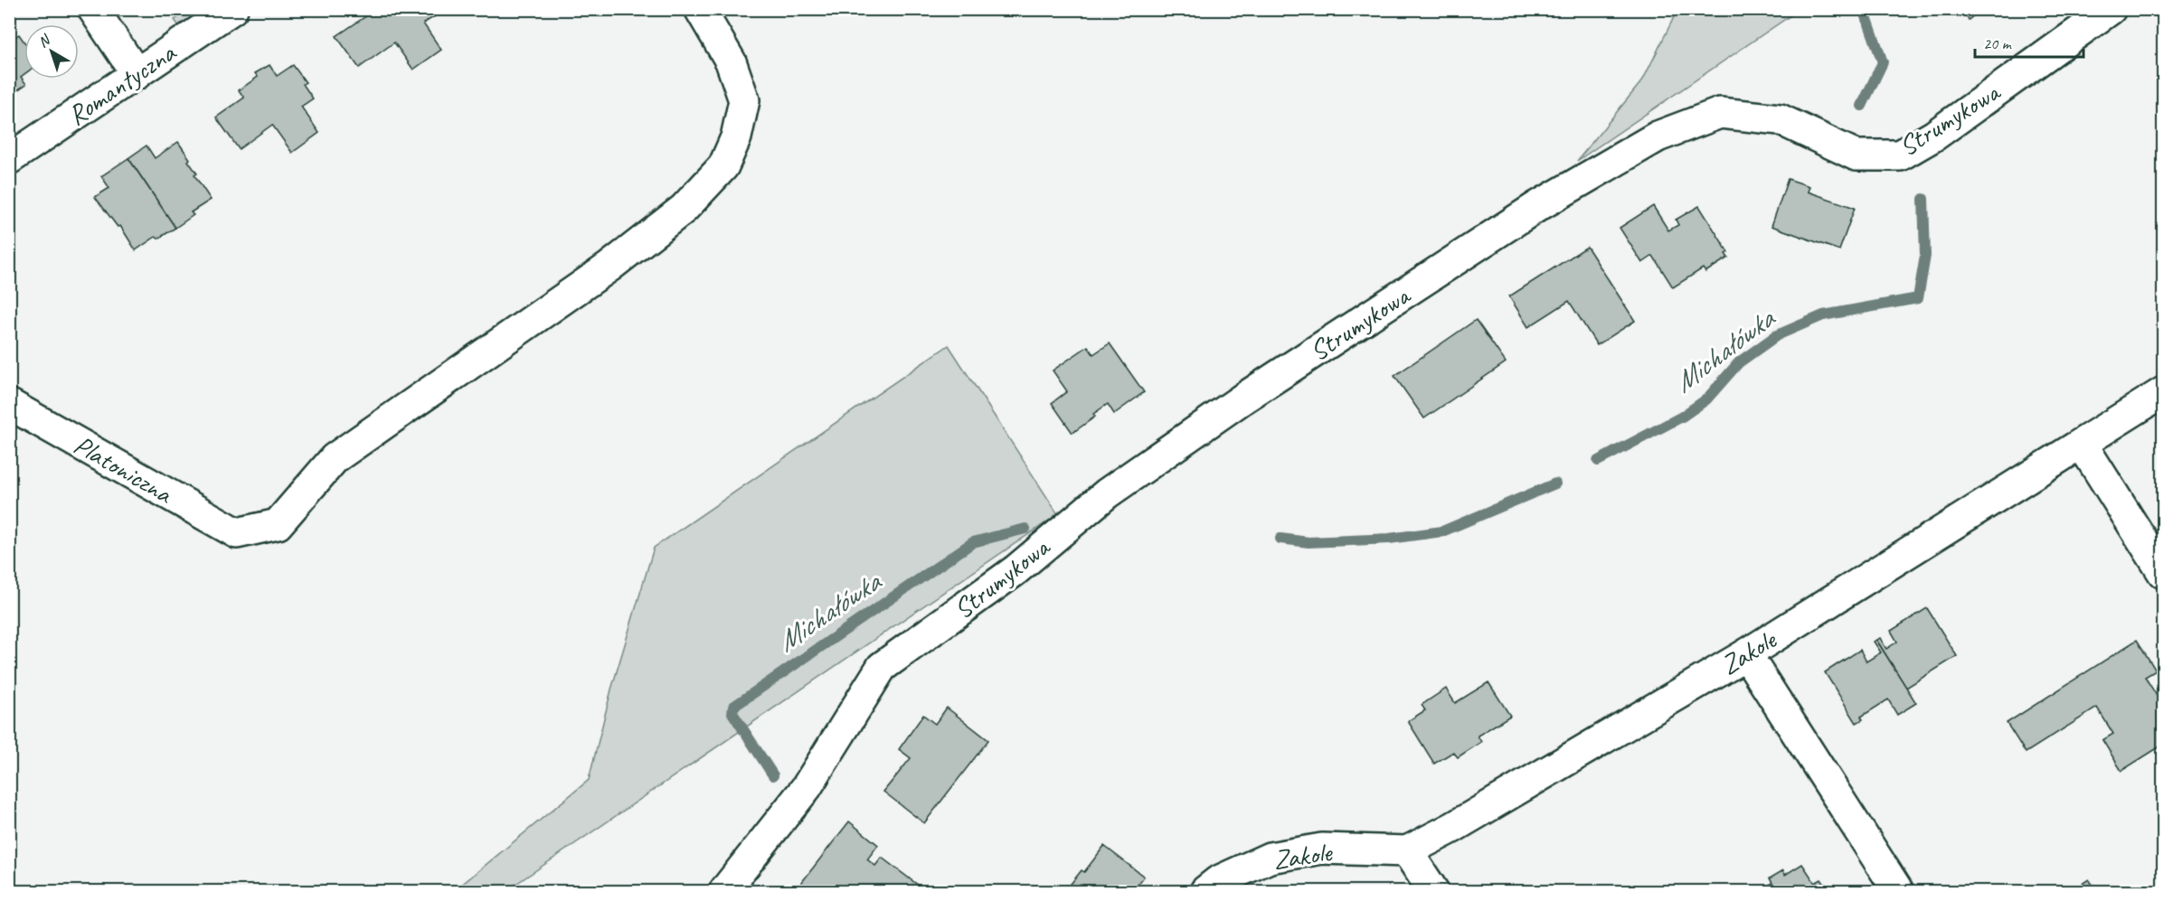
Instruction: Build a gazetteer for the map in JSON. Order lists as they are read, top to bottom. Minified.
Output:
{"streets":{"street":["Romantyczna","Strumykowa","Platoniczna","Zakole"]},"water":["Michałówka"],"scale_bar":"20 m","north":"top left"}
